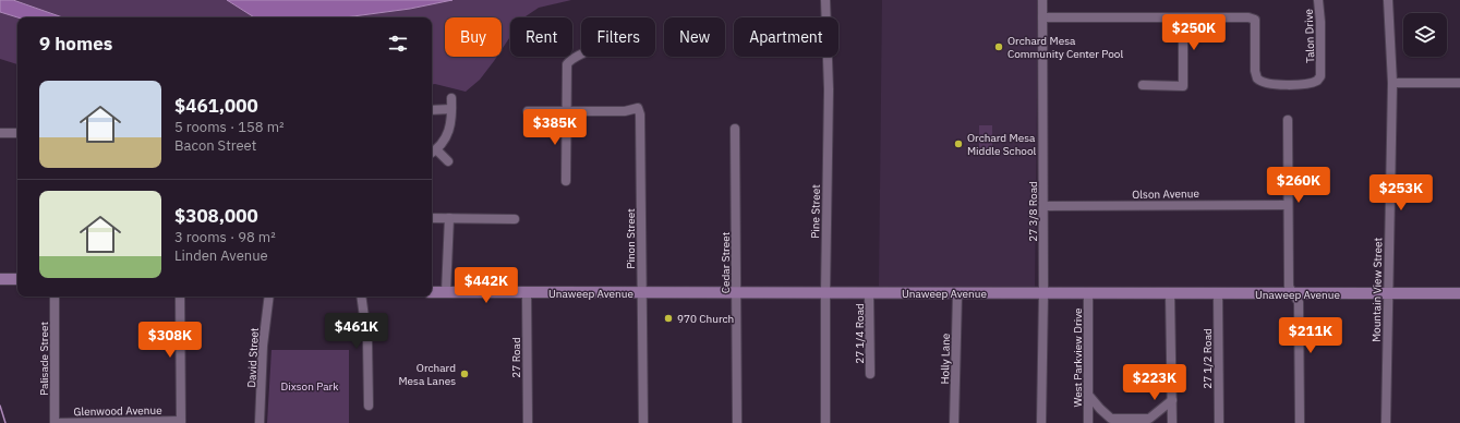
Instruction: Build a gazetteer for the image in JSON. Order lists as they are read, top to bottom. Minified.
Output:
{"streets":{"main road":["Unaweep Avenue"],"street":["Talon Drive","Olson Avenue","Pine Street","27 3/8 Road","Pinon Street","Cedar Street","Mountain View Street","27 1/4 Road","David Street","27 Road","West Parkview Drive","Palisade Street","Holly Lane","27 1/2 Road","Glenwood Avenue"]},"crossings":[["Olson Avenue","27 3/8 Road"],["Pine Street","Unaweep Avenue"],["27 3/8 Road","Unaweep Avenue"],["Pinon Street","Unaweep Avenue"],["Cedar Street","Unaweep Avenue"],["Mountain View Street","Unaweep Avenue"],["Unaweep Avenue","27 1/4 Road"],["Unaweep Avenue","27 Road"],["Unaweep Avenue","West Parkview Drive"],["Unaweep Avenue","Holly Lane"],["Unaweep Avenue","27 1/2 Road"],["Palisade Street","Glenwood Avenue"]],"parks":["Dixson Park"],"places":["Orchard Mesa Community Center Pool","Orchard Mesa Middle School","970 Church","Orchard Mesa Lanes"],"page":{"price":["$250K","$385K","$260K","$253K","$442K","$461K","$211K","$308K","$223K"],"chip":["Buy","Rent","Filters","New","Apartment"],"heading":"9 homes","list":[{"name":"$461,000","note":"5 rooms · 158 m² · Bacon Street"},{"name":"$308,000","note":"3 rooms · 98 m² · Linden Avenue"}]}}
